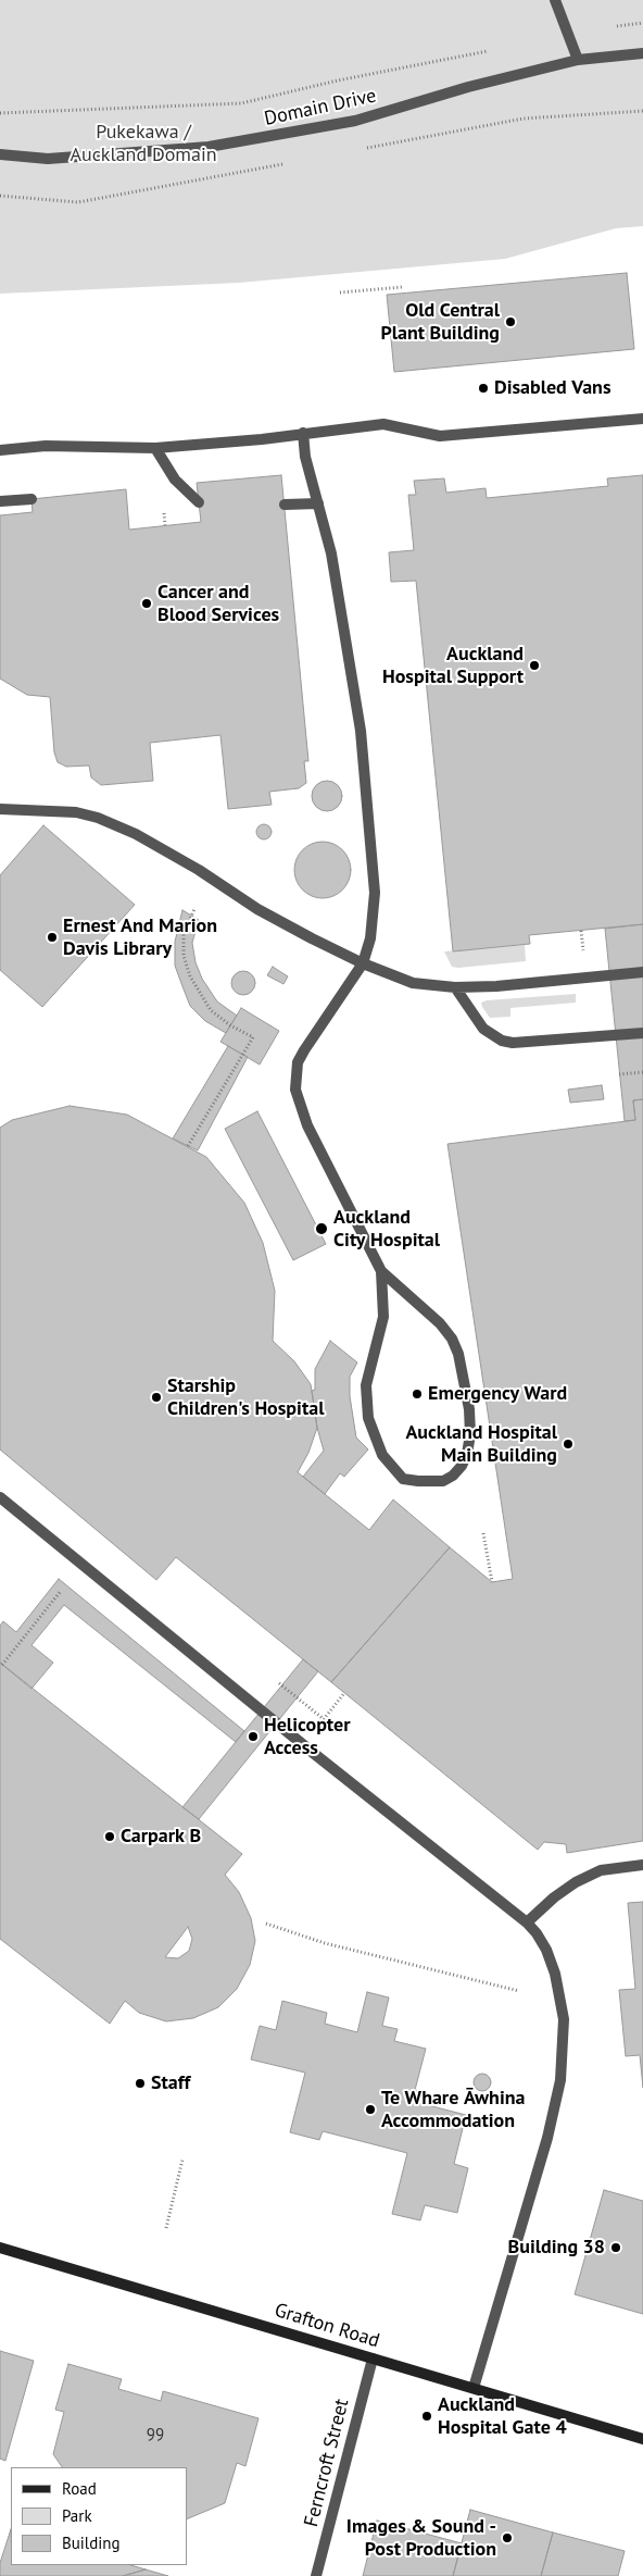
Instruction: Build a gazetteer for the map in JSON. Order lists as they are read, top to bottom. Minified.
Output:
{"streets":{"main road":["Grafton Road"],"street":["Domain Drive","Ferncroft Street"]},"crossings":[["Grafton Road","Ferncroft Street"]],"parks":["Pukekawa / Auckland Domain"],"places":["Old Central Plant Building","Disabled Vans","Cancer and Blood Services","Auckland Hospital Support","Ernest And Marion Davis Library","Auckland City Hospital","Emergency Ward","Starship Children's Hospital","Auckland Hospital Main Building","Helicopter Access","Carpark B","Staff","Te Whare Āwhina Accommodation","Building 38","Auckland Hospital Gate 4","Images & Sound - Post Production"],"house_numbers":["99"],"legend":["Road","Park","Building"]}
